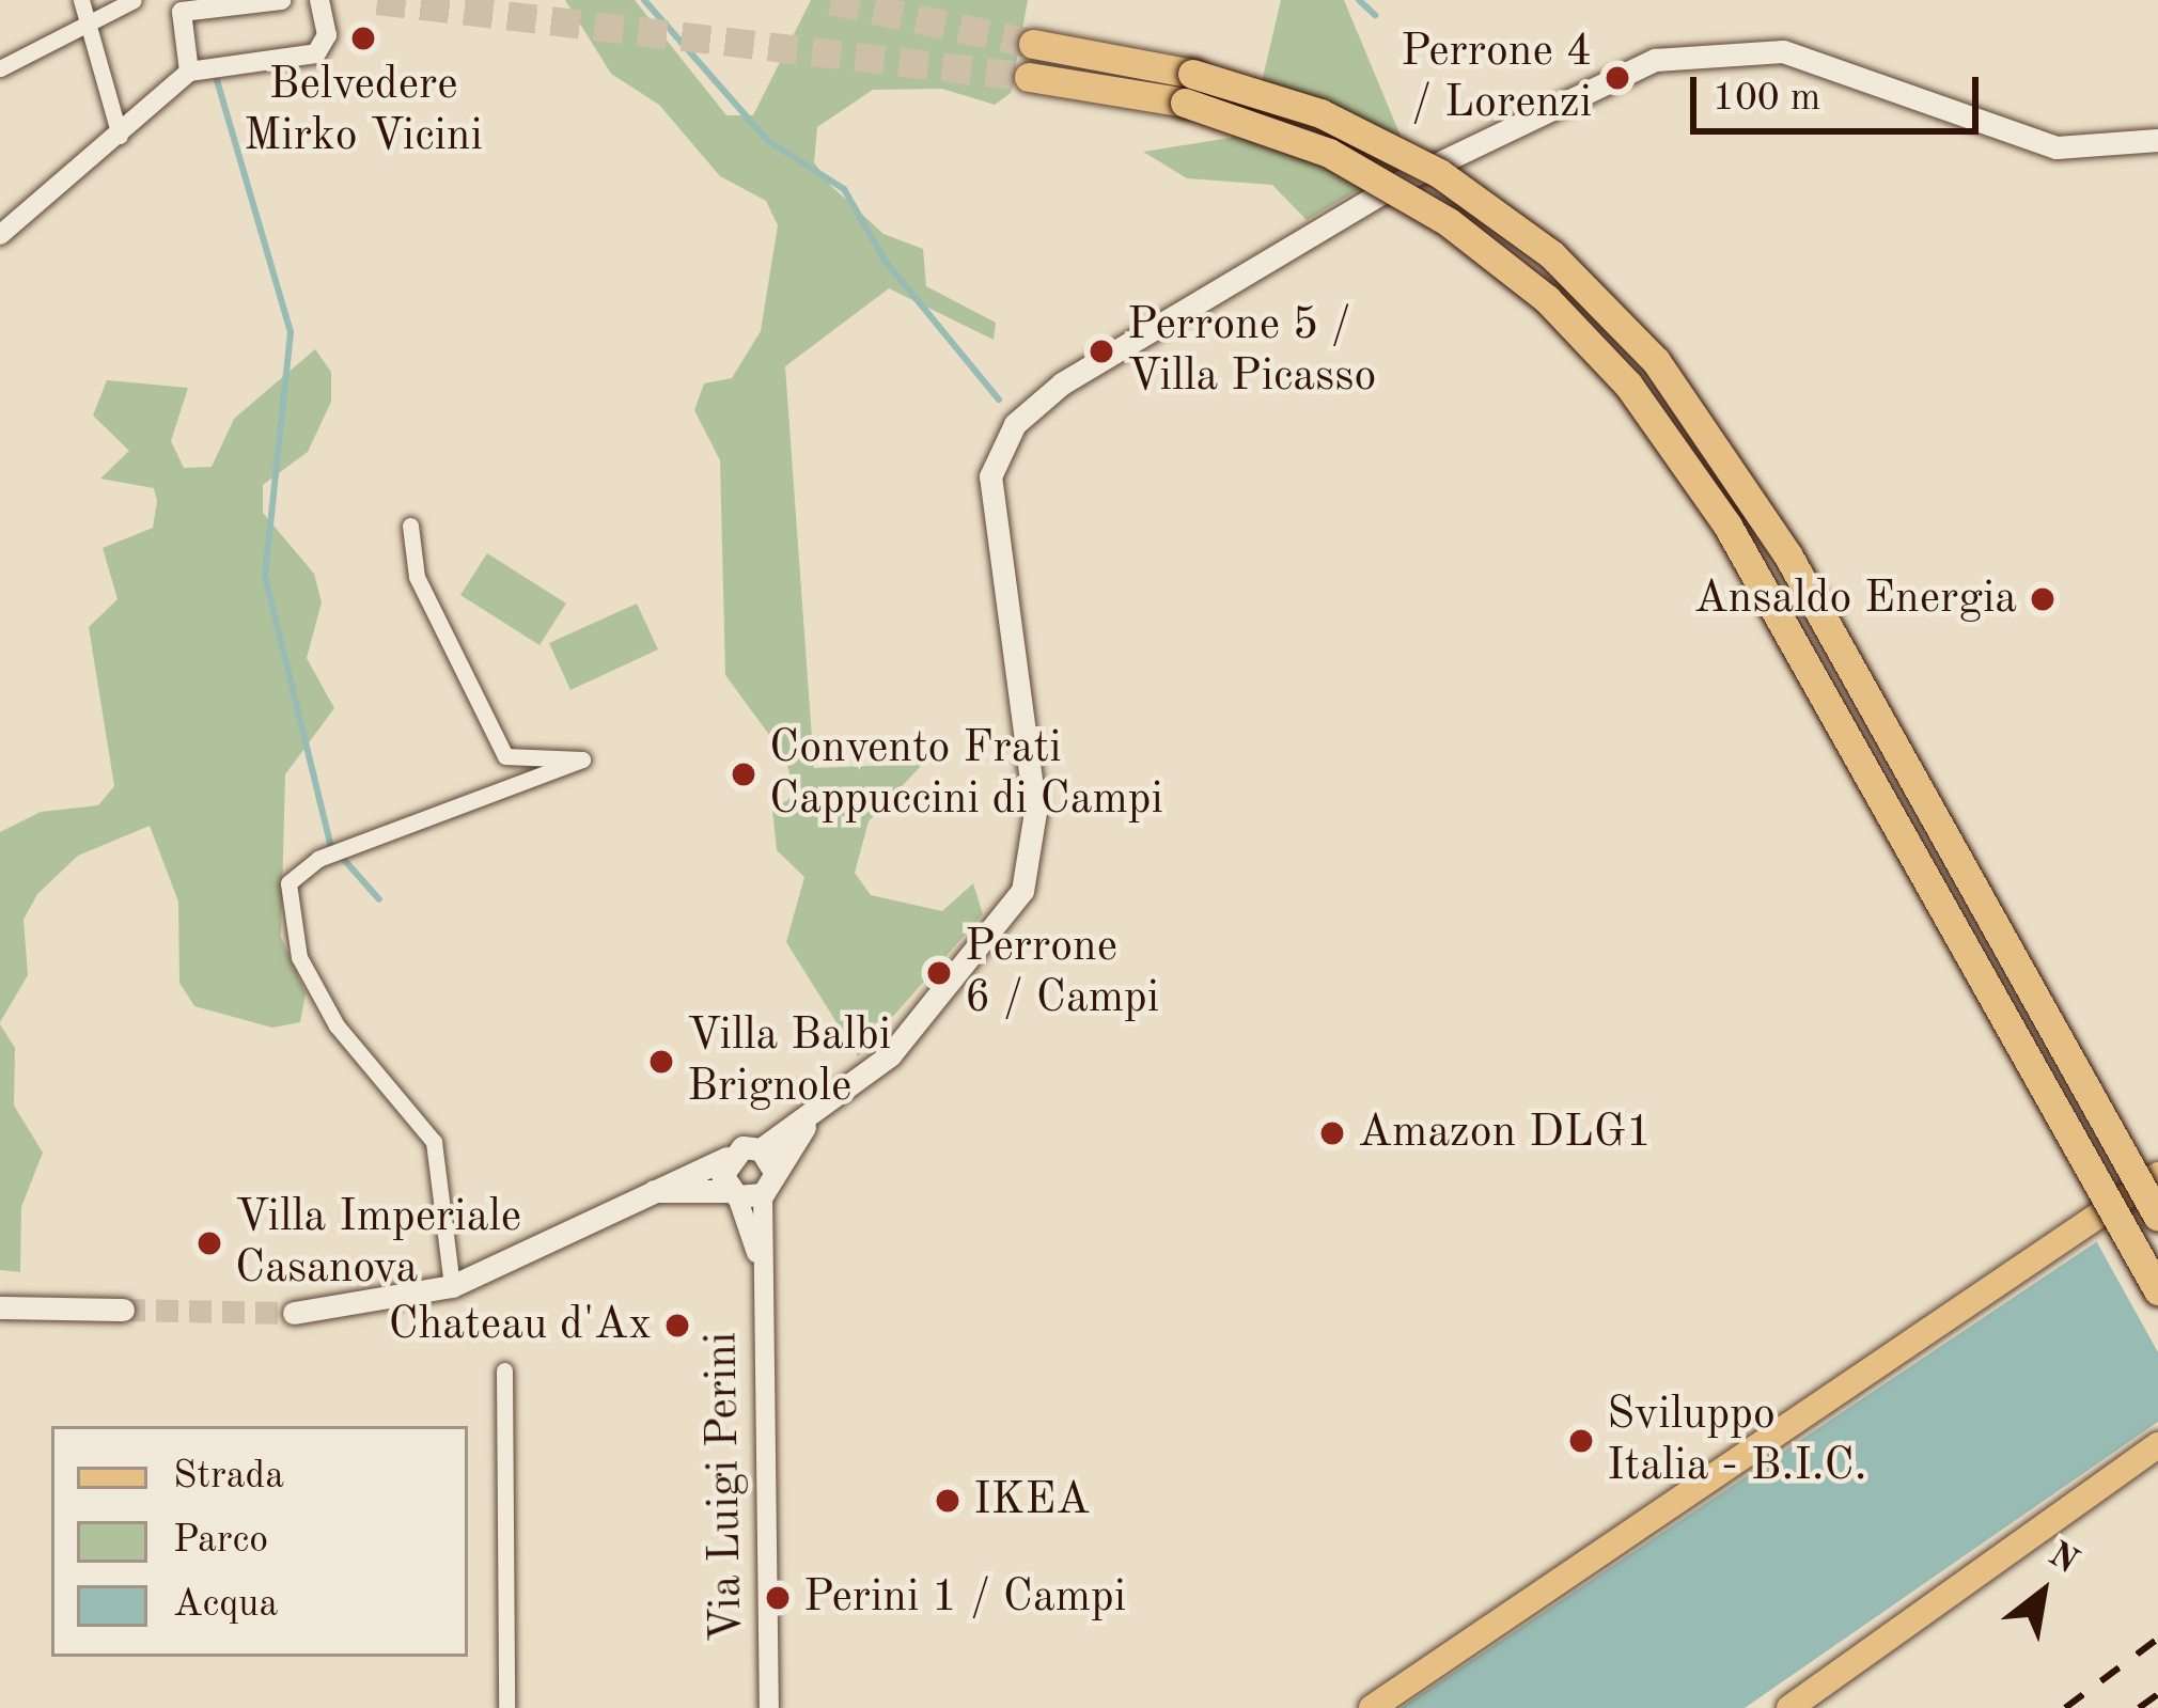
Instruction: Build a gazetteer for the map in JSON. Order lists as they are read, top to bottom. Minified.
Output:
{"streets":{"street":["Via Luigi Perini"]},"places":["Belvedere Mirko Vicini","Perrone 4 / Lorenzi","Perrone 5 / Villa Picasso","Ansaldo Energia","Convento Frati Cappuccini di Campi","Perrone 6 / Campi","Villa Balbi Brignole","Amazon DLG1","Villa Imperiale Casanova","Chateau d'Ax","Sviluppo Italia - B.I.C.","IKEA","Perini 1 / Campi"],"legend":["Strada","Parco","Acqua"],"scale_bar":"100 m","north":"top right"}
